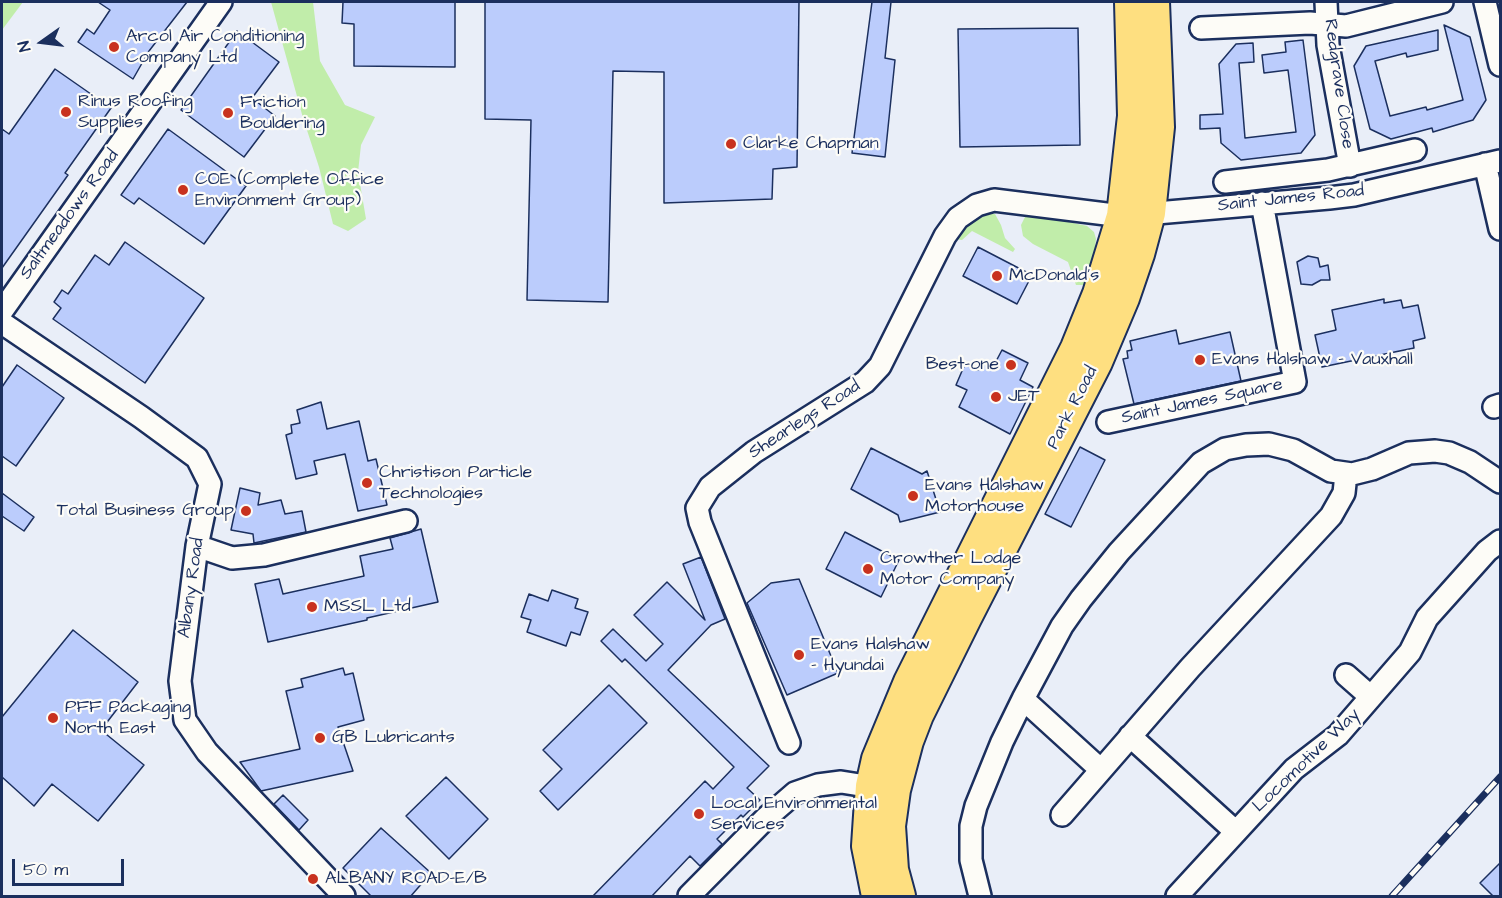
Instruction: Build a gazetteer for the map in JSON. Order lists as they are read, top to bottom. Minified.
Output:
{"streets":{"highway":["Park Road"],"street":["Redgrave Close","Saint James Road","Saltmeadows Road","Saint James Square","Shearlegs Road","Albany Road","Locomotive Way"]},"crossings":[["Saint James Road","Saint James Square"],["Saint James Road","Park Road"],["Saint James Road","Shearlegs Road"],["Park Road","Shearlegs Road"]],"places":["Arcol Air Conditioning Company Ltd","Rinus Roofing Supplies","Friction Bouldering","Clarke Chapman","COE (Complete Office Environment Group)","McDonald's","Evans Halshaw - Vauxhall","Best-one","JET","Christison Particle Technologies","Evans Halshaw Motorhouse","Total Business Group","Crowther Lodge Motor Company","MSSL Ltd","Evans Halshaw - Hyundai","PFF Packaging North East","GB Lubricants","Local Environmental Services","ALBANY ROAD-E/B"],"scale_bar":"50 m","north":"left"}
